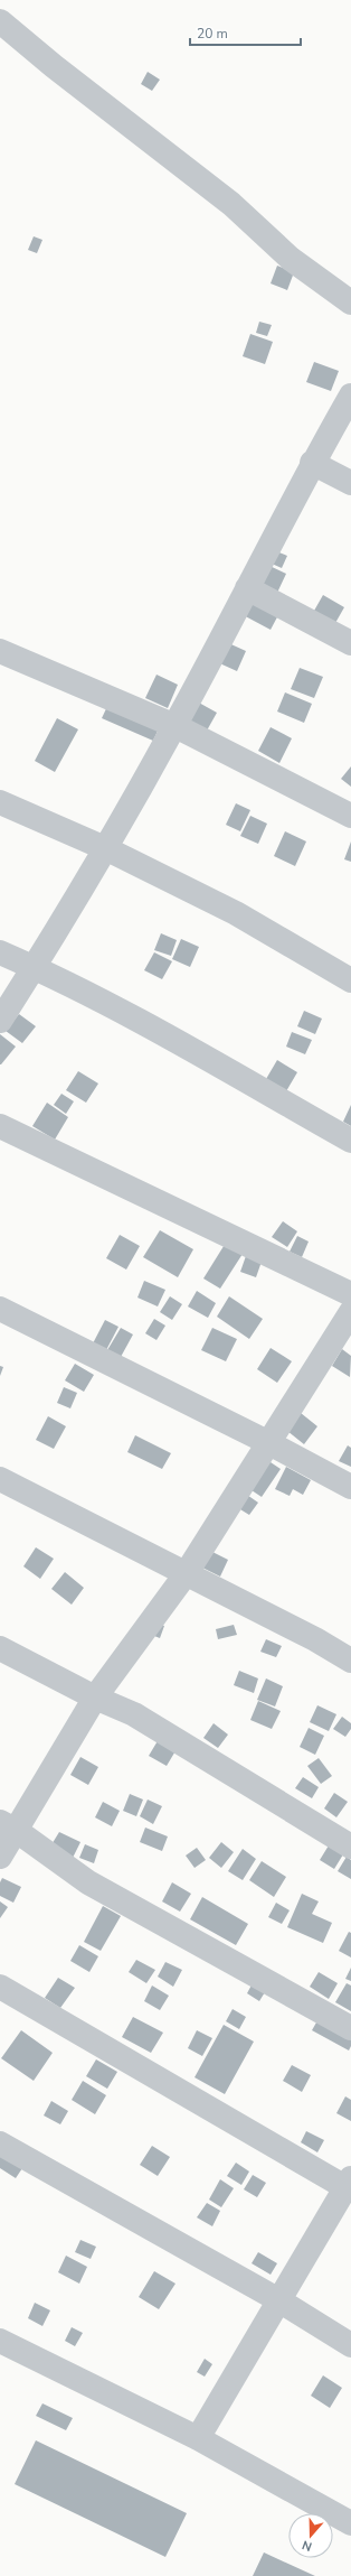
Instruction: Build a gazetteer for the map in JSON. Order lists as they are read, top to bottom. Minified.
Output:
{"scale_bar":"20 m","north":"bottom"}
